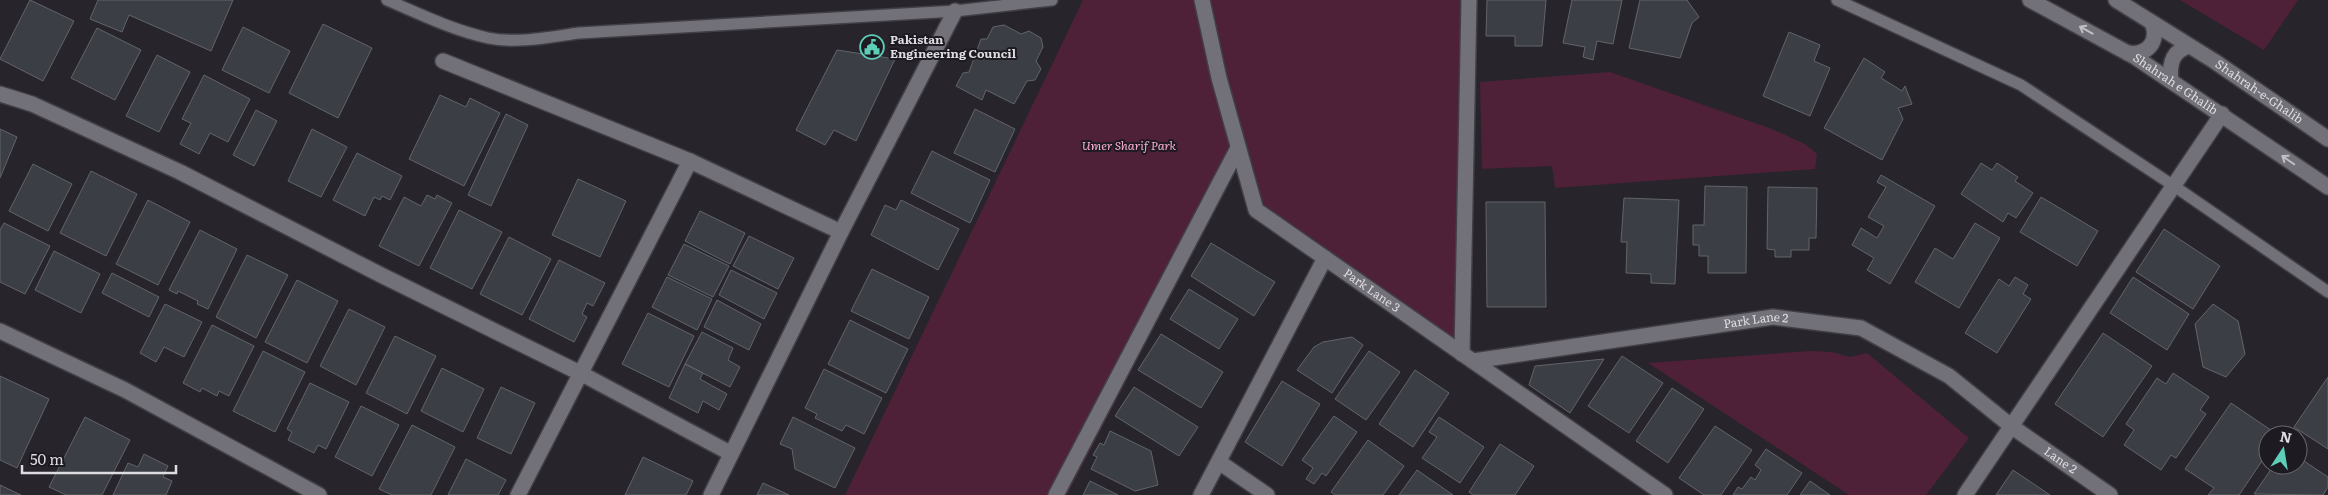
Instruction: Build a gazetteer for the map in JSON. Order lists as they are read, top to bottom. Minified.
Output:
{"streets":{"street":["Shahrah e Ghalib","Shahrah-e-Ghalib","Park Lane 3","Park Lane 2","Lane 2"]},"crossings":[["Park Lane 3","Park Lane 2"],["Park Lane 2","Lane 2"]],"parks":["Umer Sharif Park"],"places":{"public building":["Pakistan Engineering Council"]},"scale_bar":"50 m","north":"top"}
